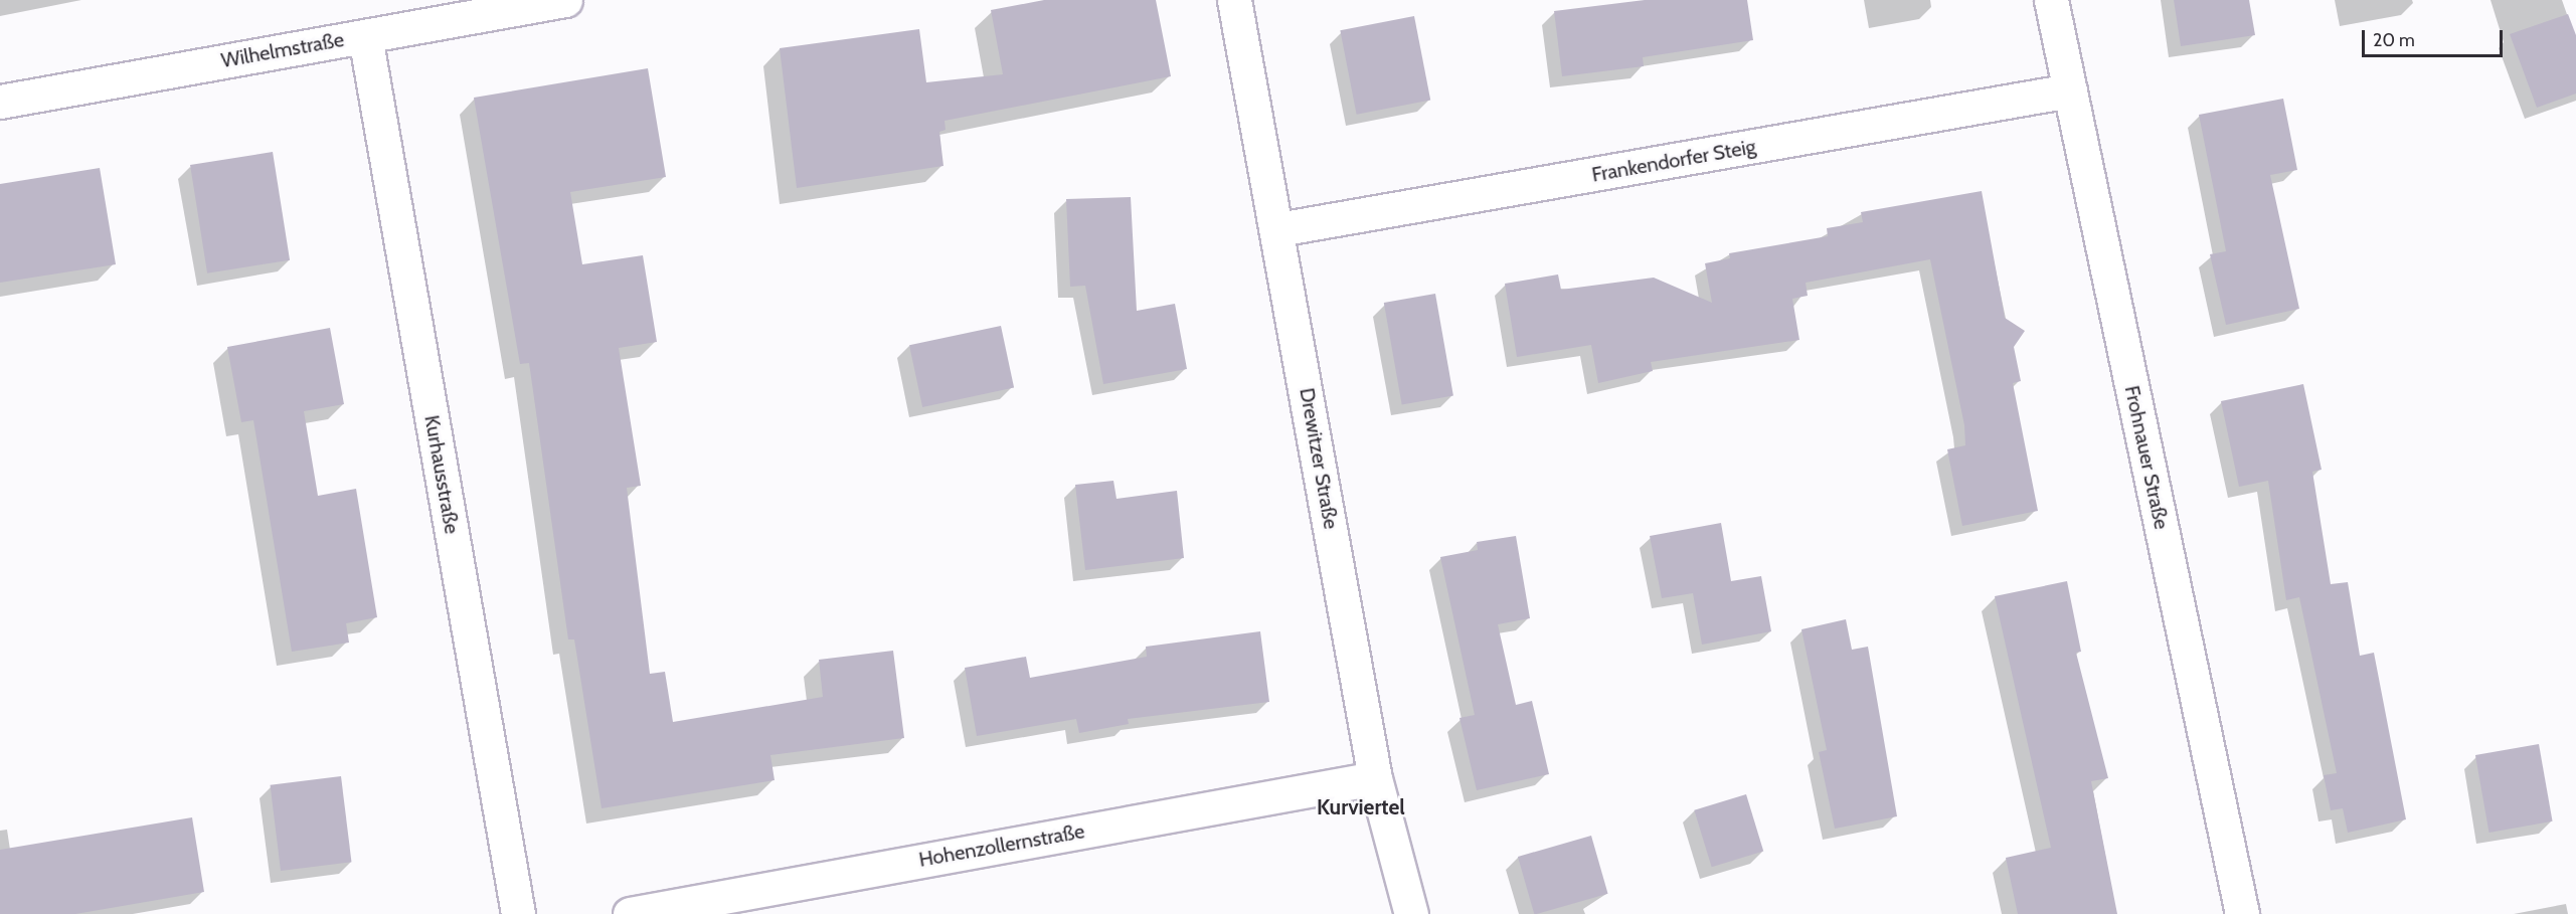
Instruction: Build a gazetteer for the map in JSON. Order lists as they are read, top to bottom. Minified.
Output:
{"streets":{"street":["Wilhelmstraße","Frankendorfer Steig","Frohnauer Straße","Drewitzer Straße","Kurhausstraße","Hohenzollernstraße"]},"crossings":[["Wilhelmstraße","Kurhausstraße"],["Frankendorfer Steig","Frohnauer Straße"],["Frankendorfer Steig","Drewitzer Straße"],["Drewitzer Straße","Hohenzollernstraße"]],"districts":["Kurviertel"],"scale_bar":"20 m"}
